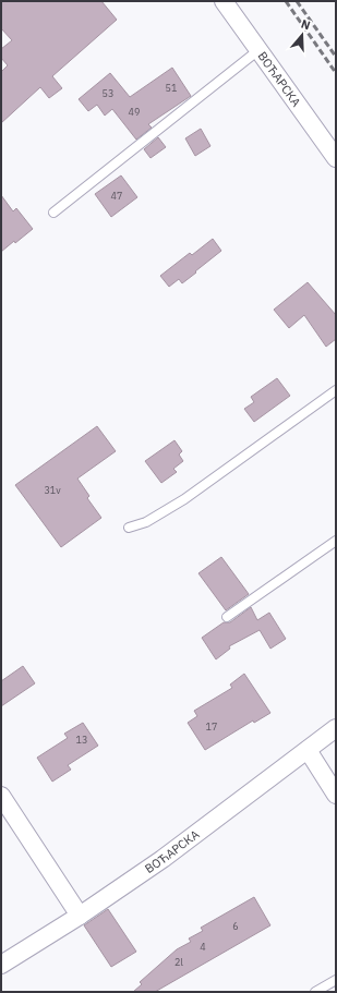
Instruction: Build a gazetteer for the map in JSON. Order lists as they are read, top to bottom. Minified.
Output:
{"streets":{"street":["ВОЋАРСКА"]},"house_numbers":["51","53","49","47","31v","17","13","6","4","2l"],"north":"top"}
